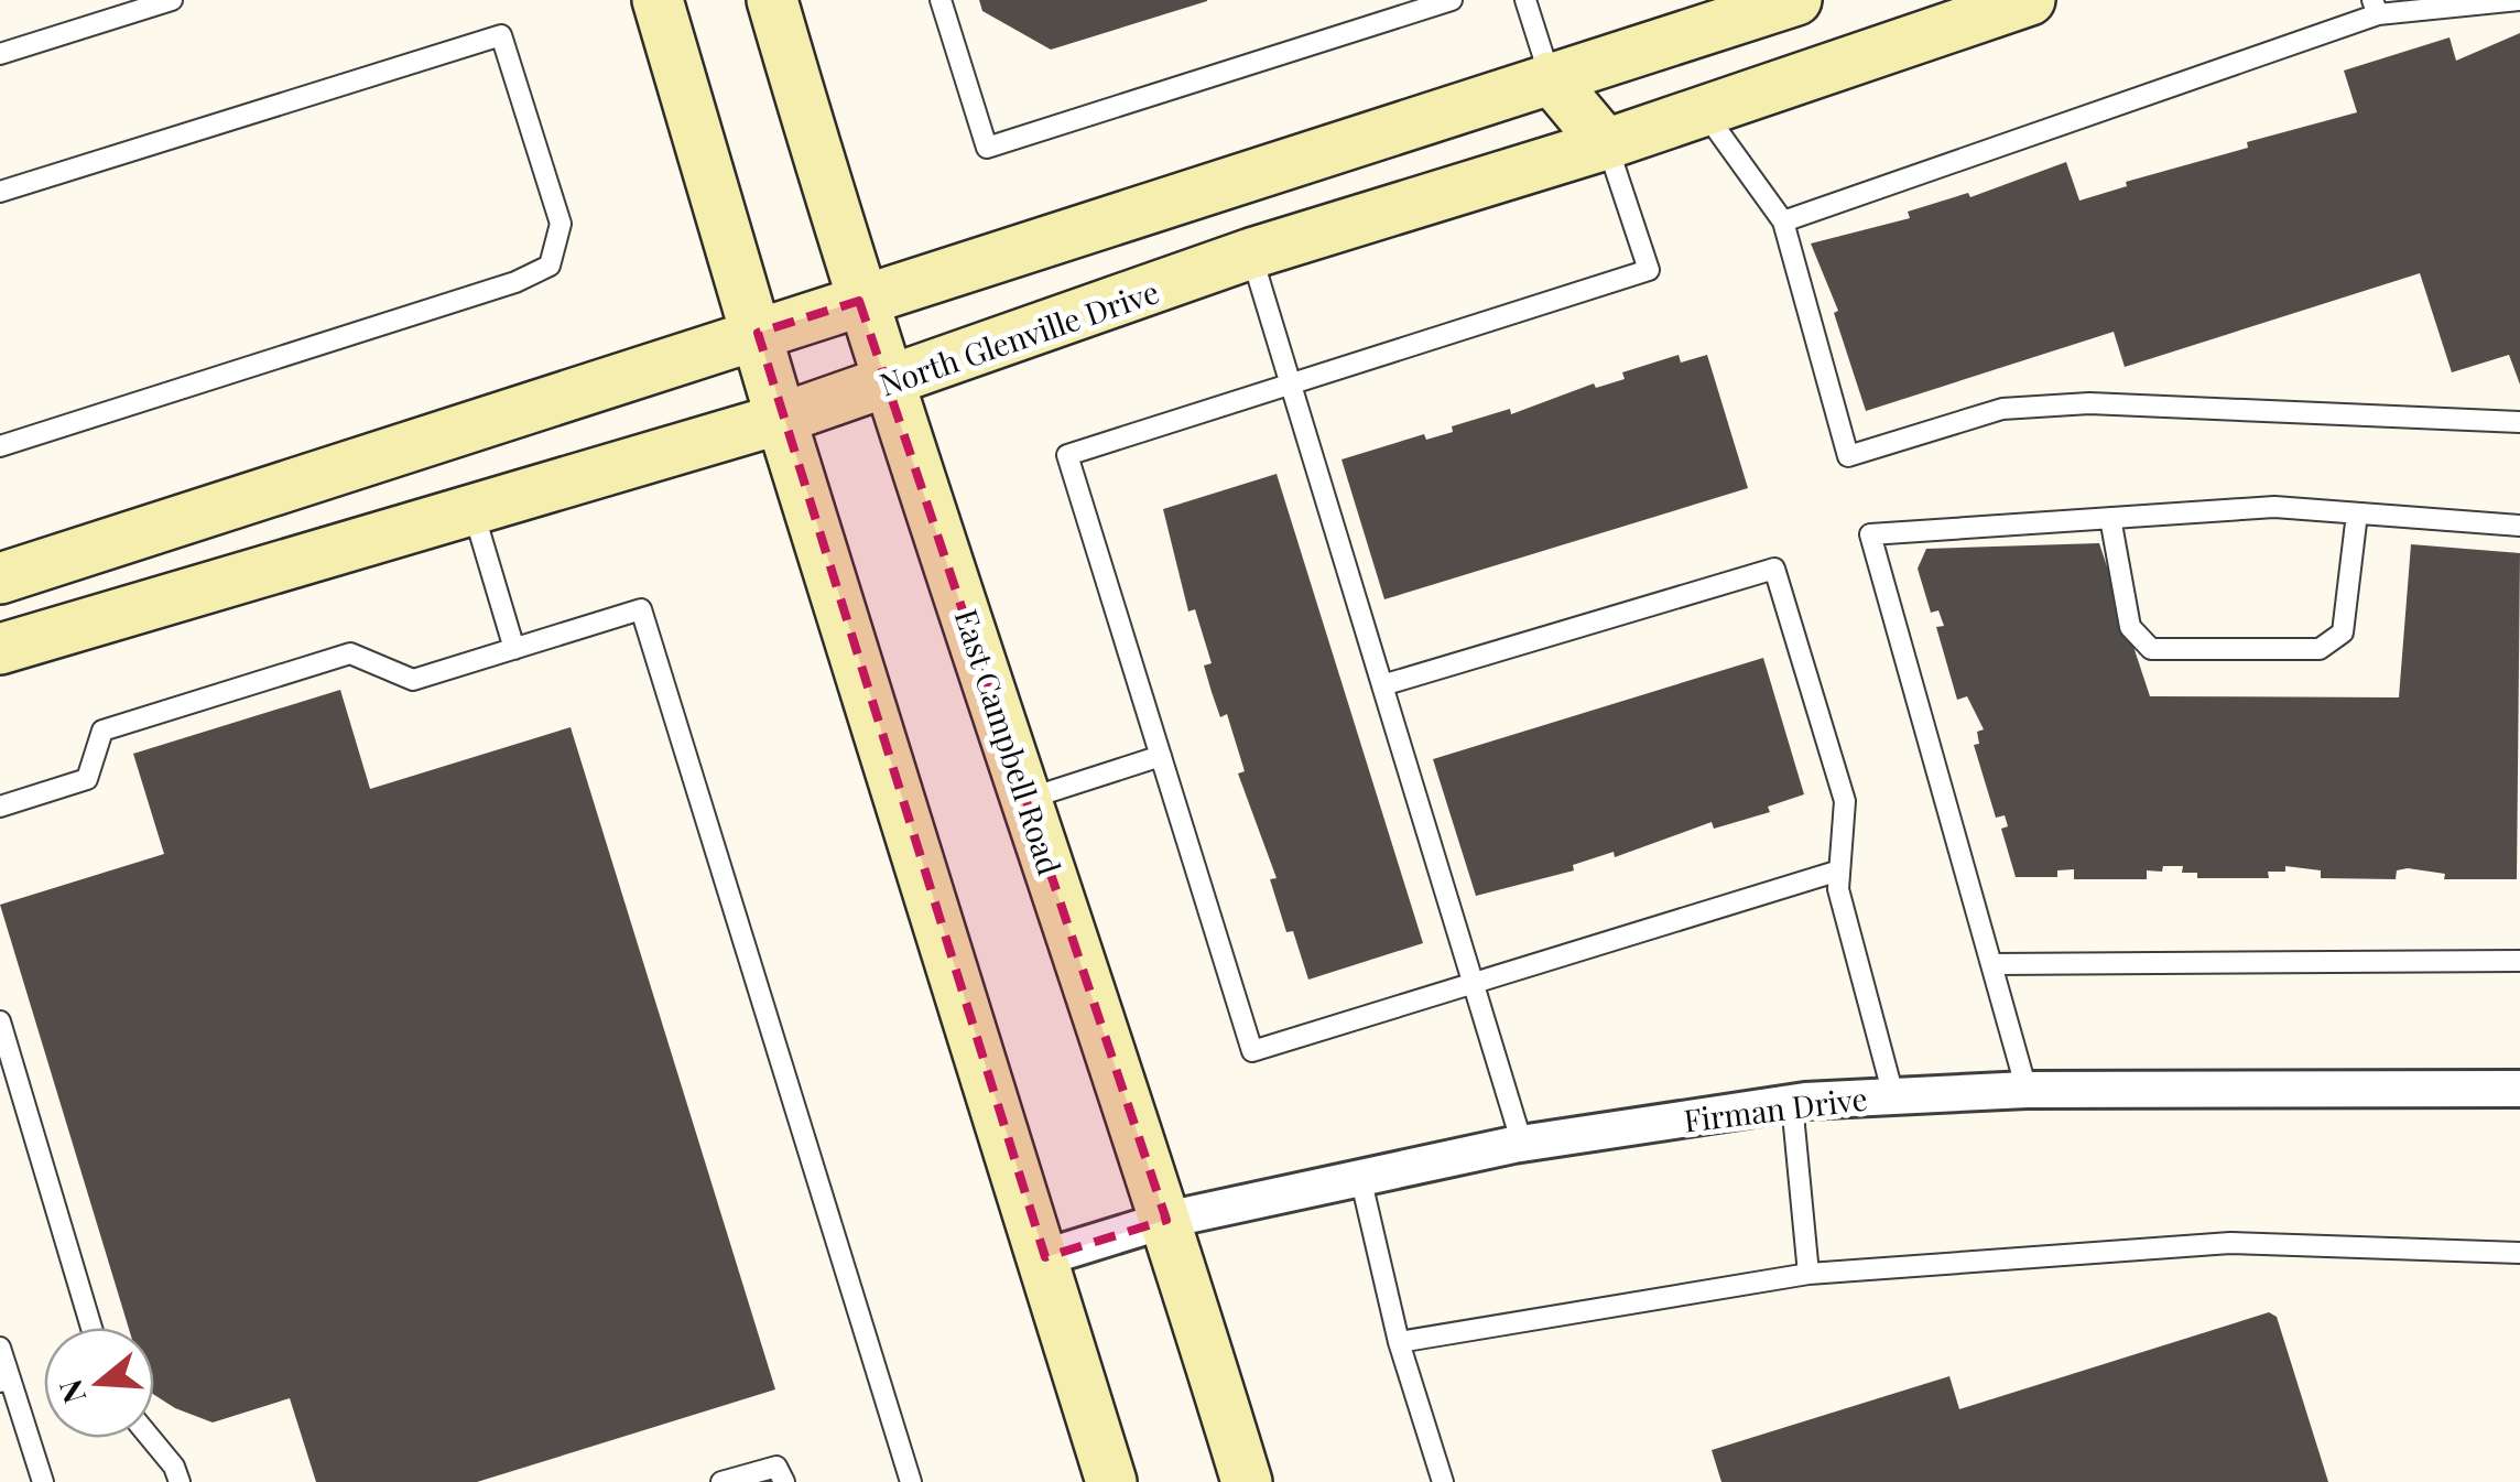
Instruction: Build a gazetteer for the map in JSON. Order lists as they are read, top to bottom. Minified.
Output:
{"streets":{"street":["North Glenville Drive","East Campbell Road","Firman Drive"]},"crossings":[["North Glenville Drive","East Campbell Road"],["East Campbell Road","Firman Drive"]],"north":"left"}
